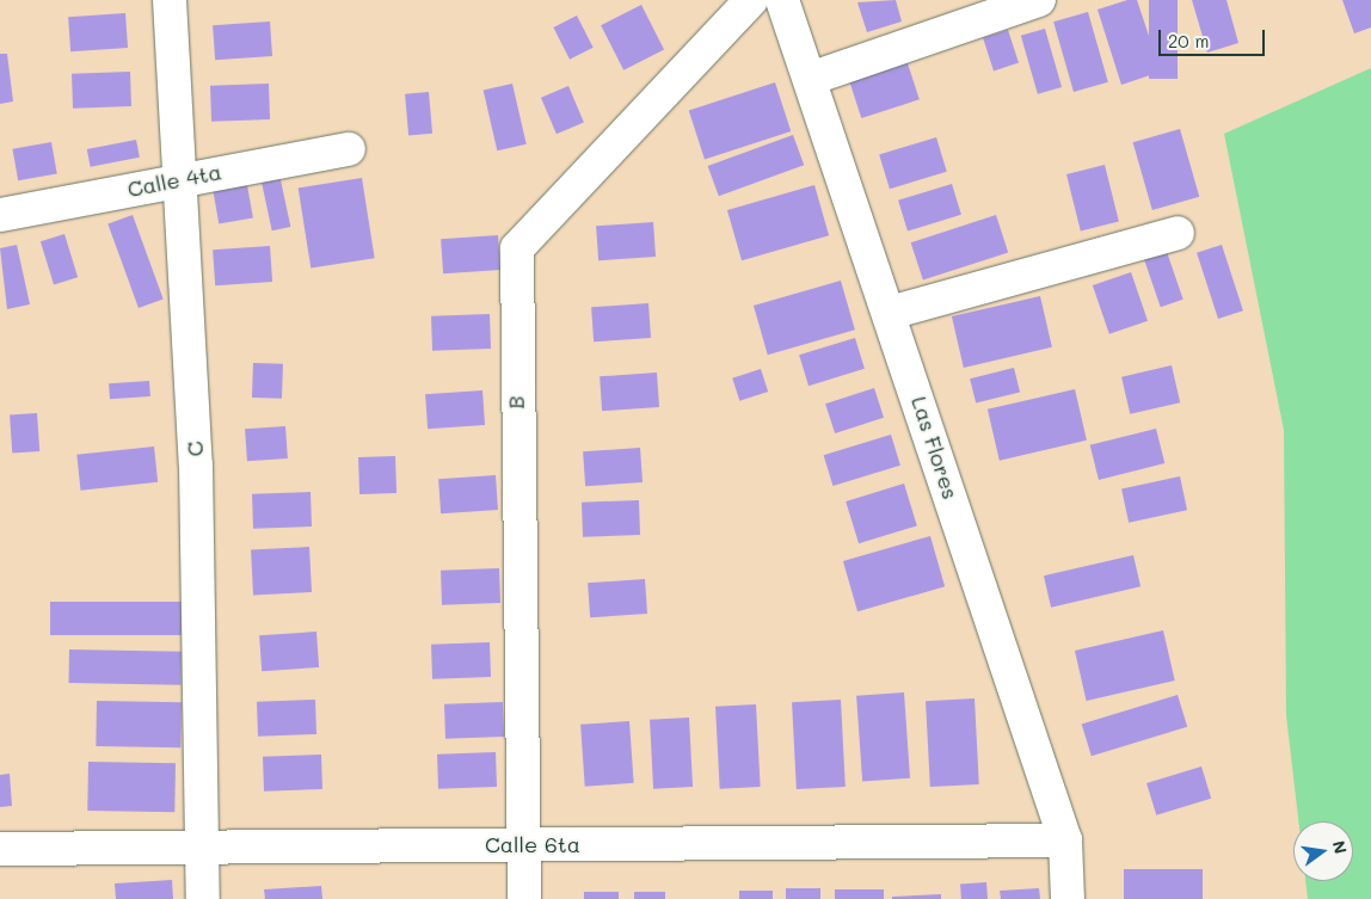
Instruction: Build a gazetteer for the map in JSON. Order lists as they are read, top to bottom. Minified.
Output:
{"streets":{"street":["Calle 4ta","B","Las Flores","C","Calle 6ta"]},"crossings":[["Calle 4ta","C"],["B","Calle 6ta"],["Las Flores","Calle 6ta"],["C","Calle 6ta"]],"scale_bar":"20 m","north":"right"}
